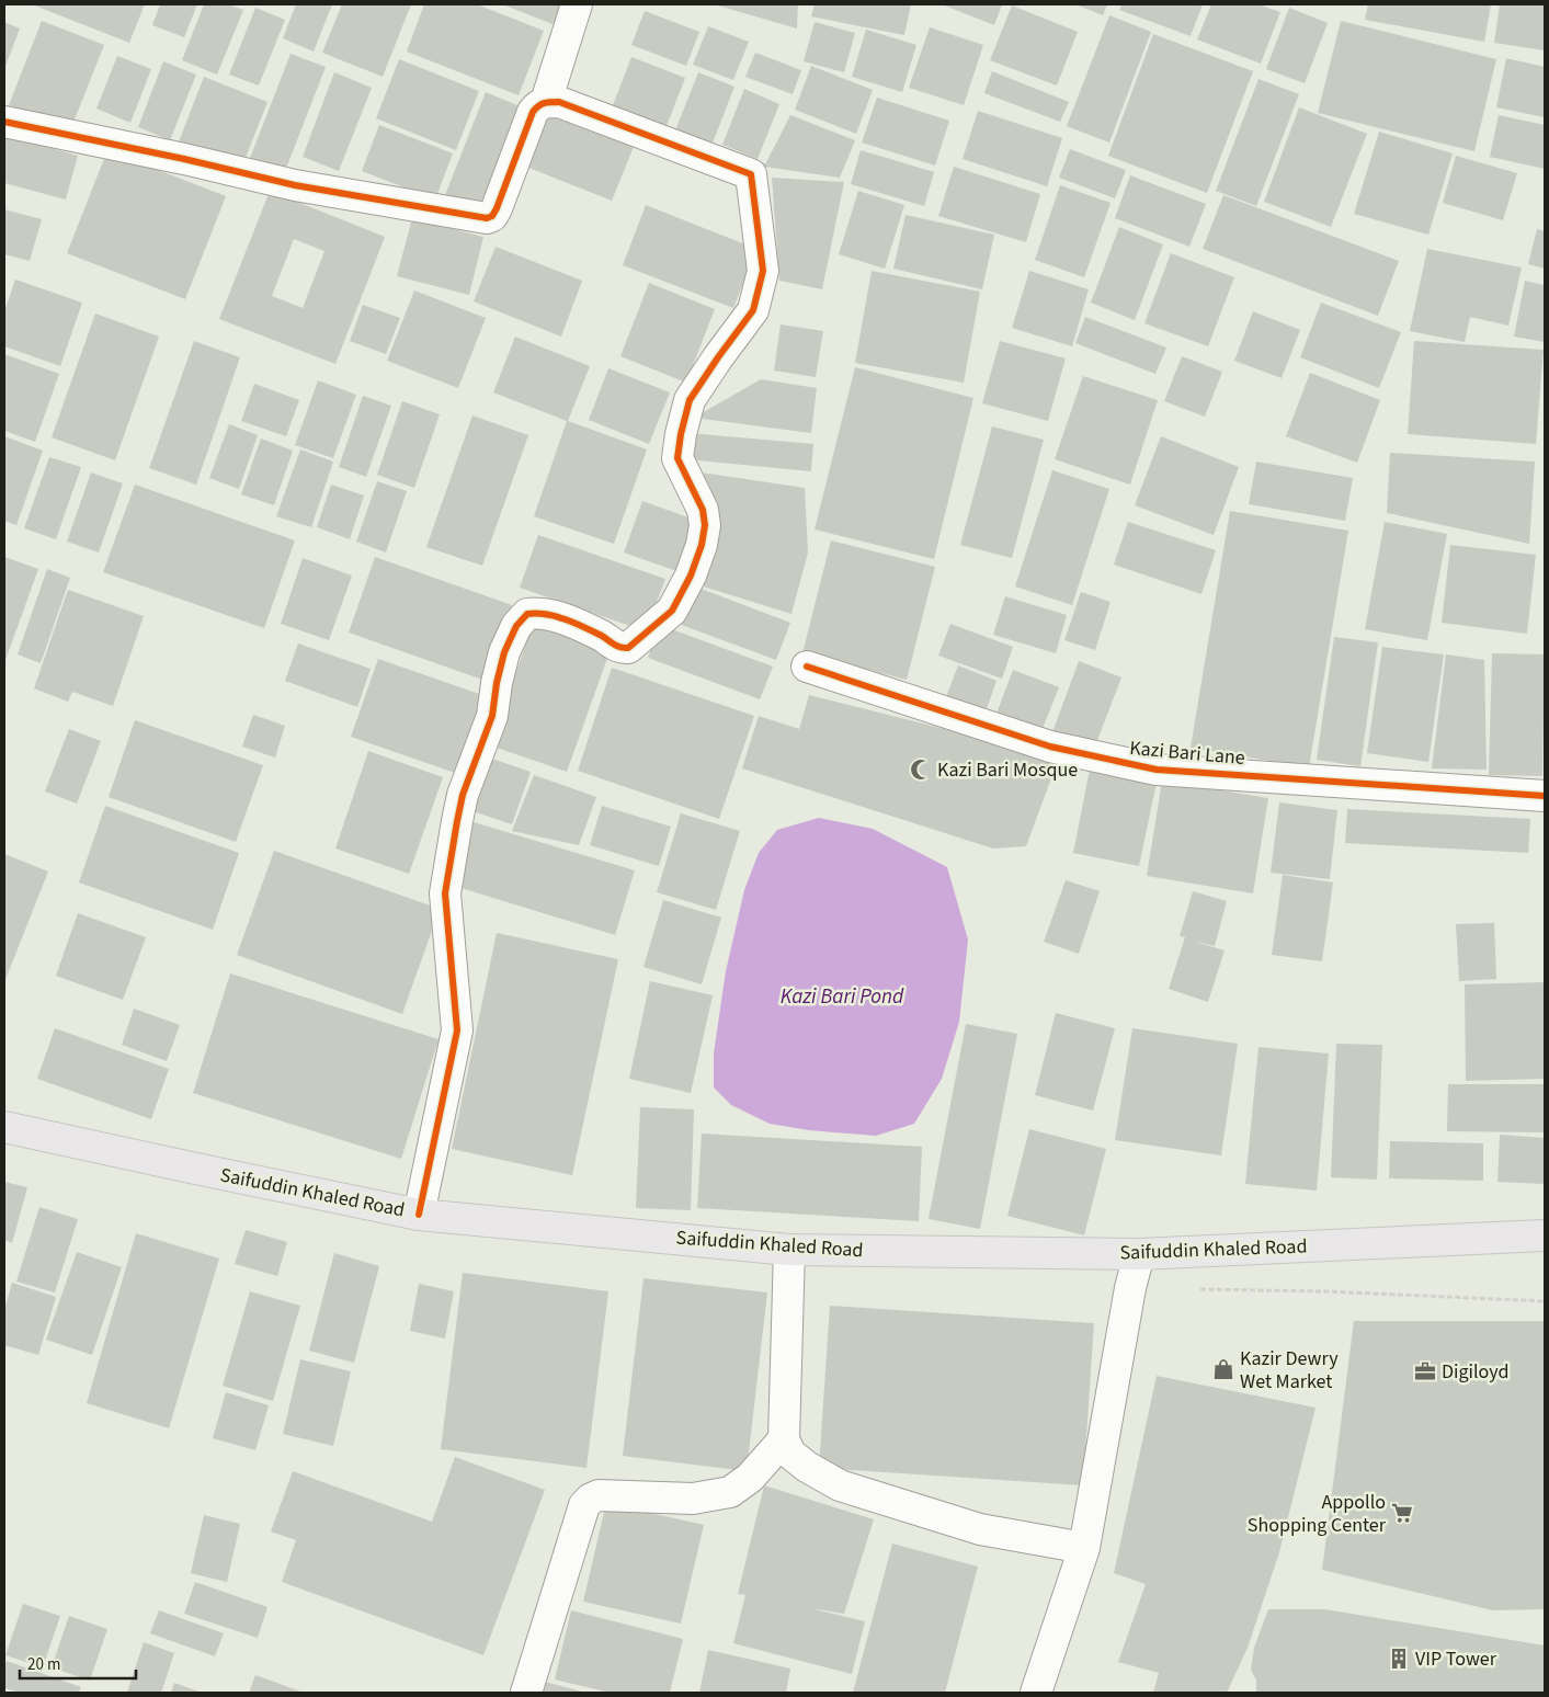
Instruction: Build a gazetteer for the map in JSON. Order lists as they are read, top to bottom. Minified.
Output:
{"streets":{"main road":["Saifuddin Khaled Road"],"street":["Kazi Bari Lane"]},"water":["Kazi Bari Pond"],"places":{"mosque":["Kazi Bari Mosque"],"shop":["Kazir Dewry Wet Market"],"office":["Digiloyd"],"supermarket":["Appollo Shopping Center"],"building":["VIP Tower"]},"scale_bar":"20 m"}
